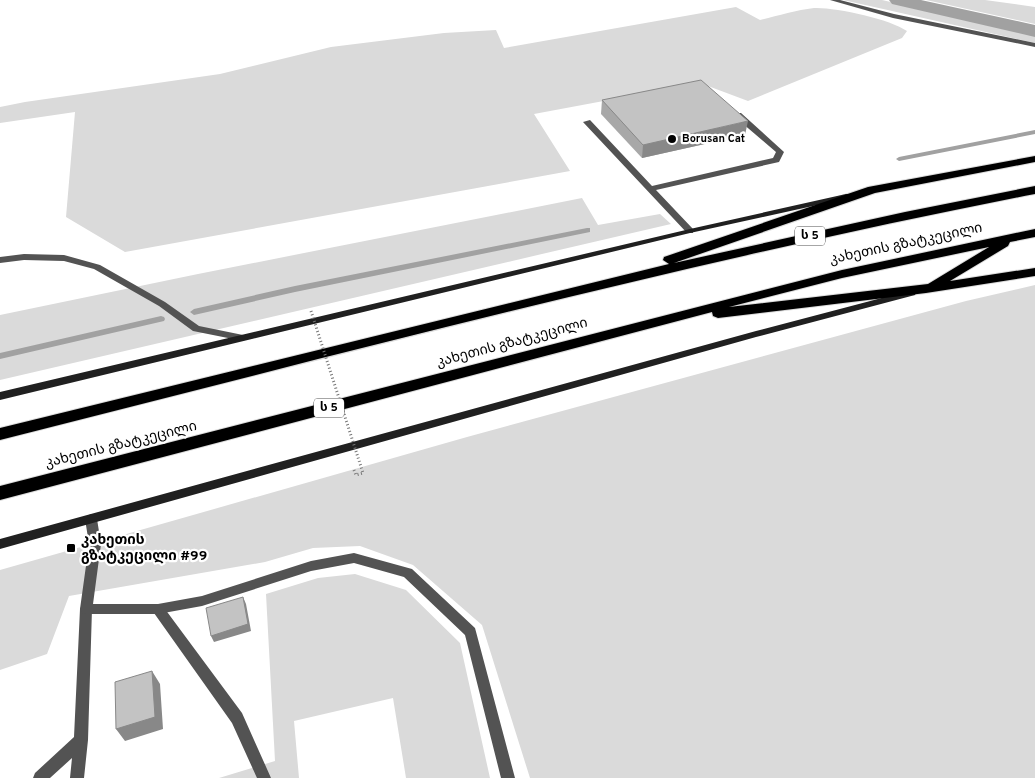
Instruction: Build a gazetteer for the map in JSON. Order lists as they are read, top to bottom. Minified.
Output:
{"streets":{"highway":["ს 5","კახეთის გზატკეცილი"]},"places":{"other":["Borusan Cat"],"transit":["კახეთის გზატკეცილი #99"]}}
